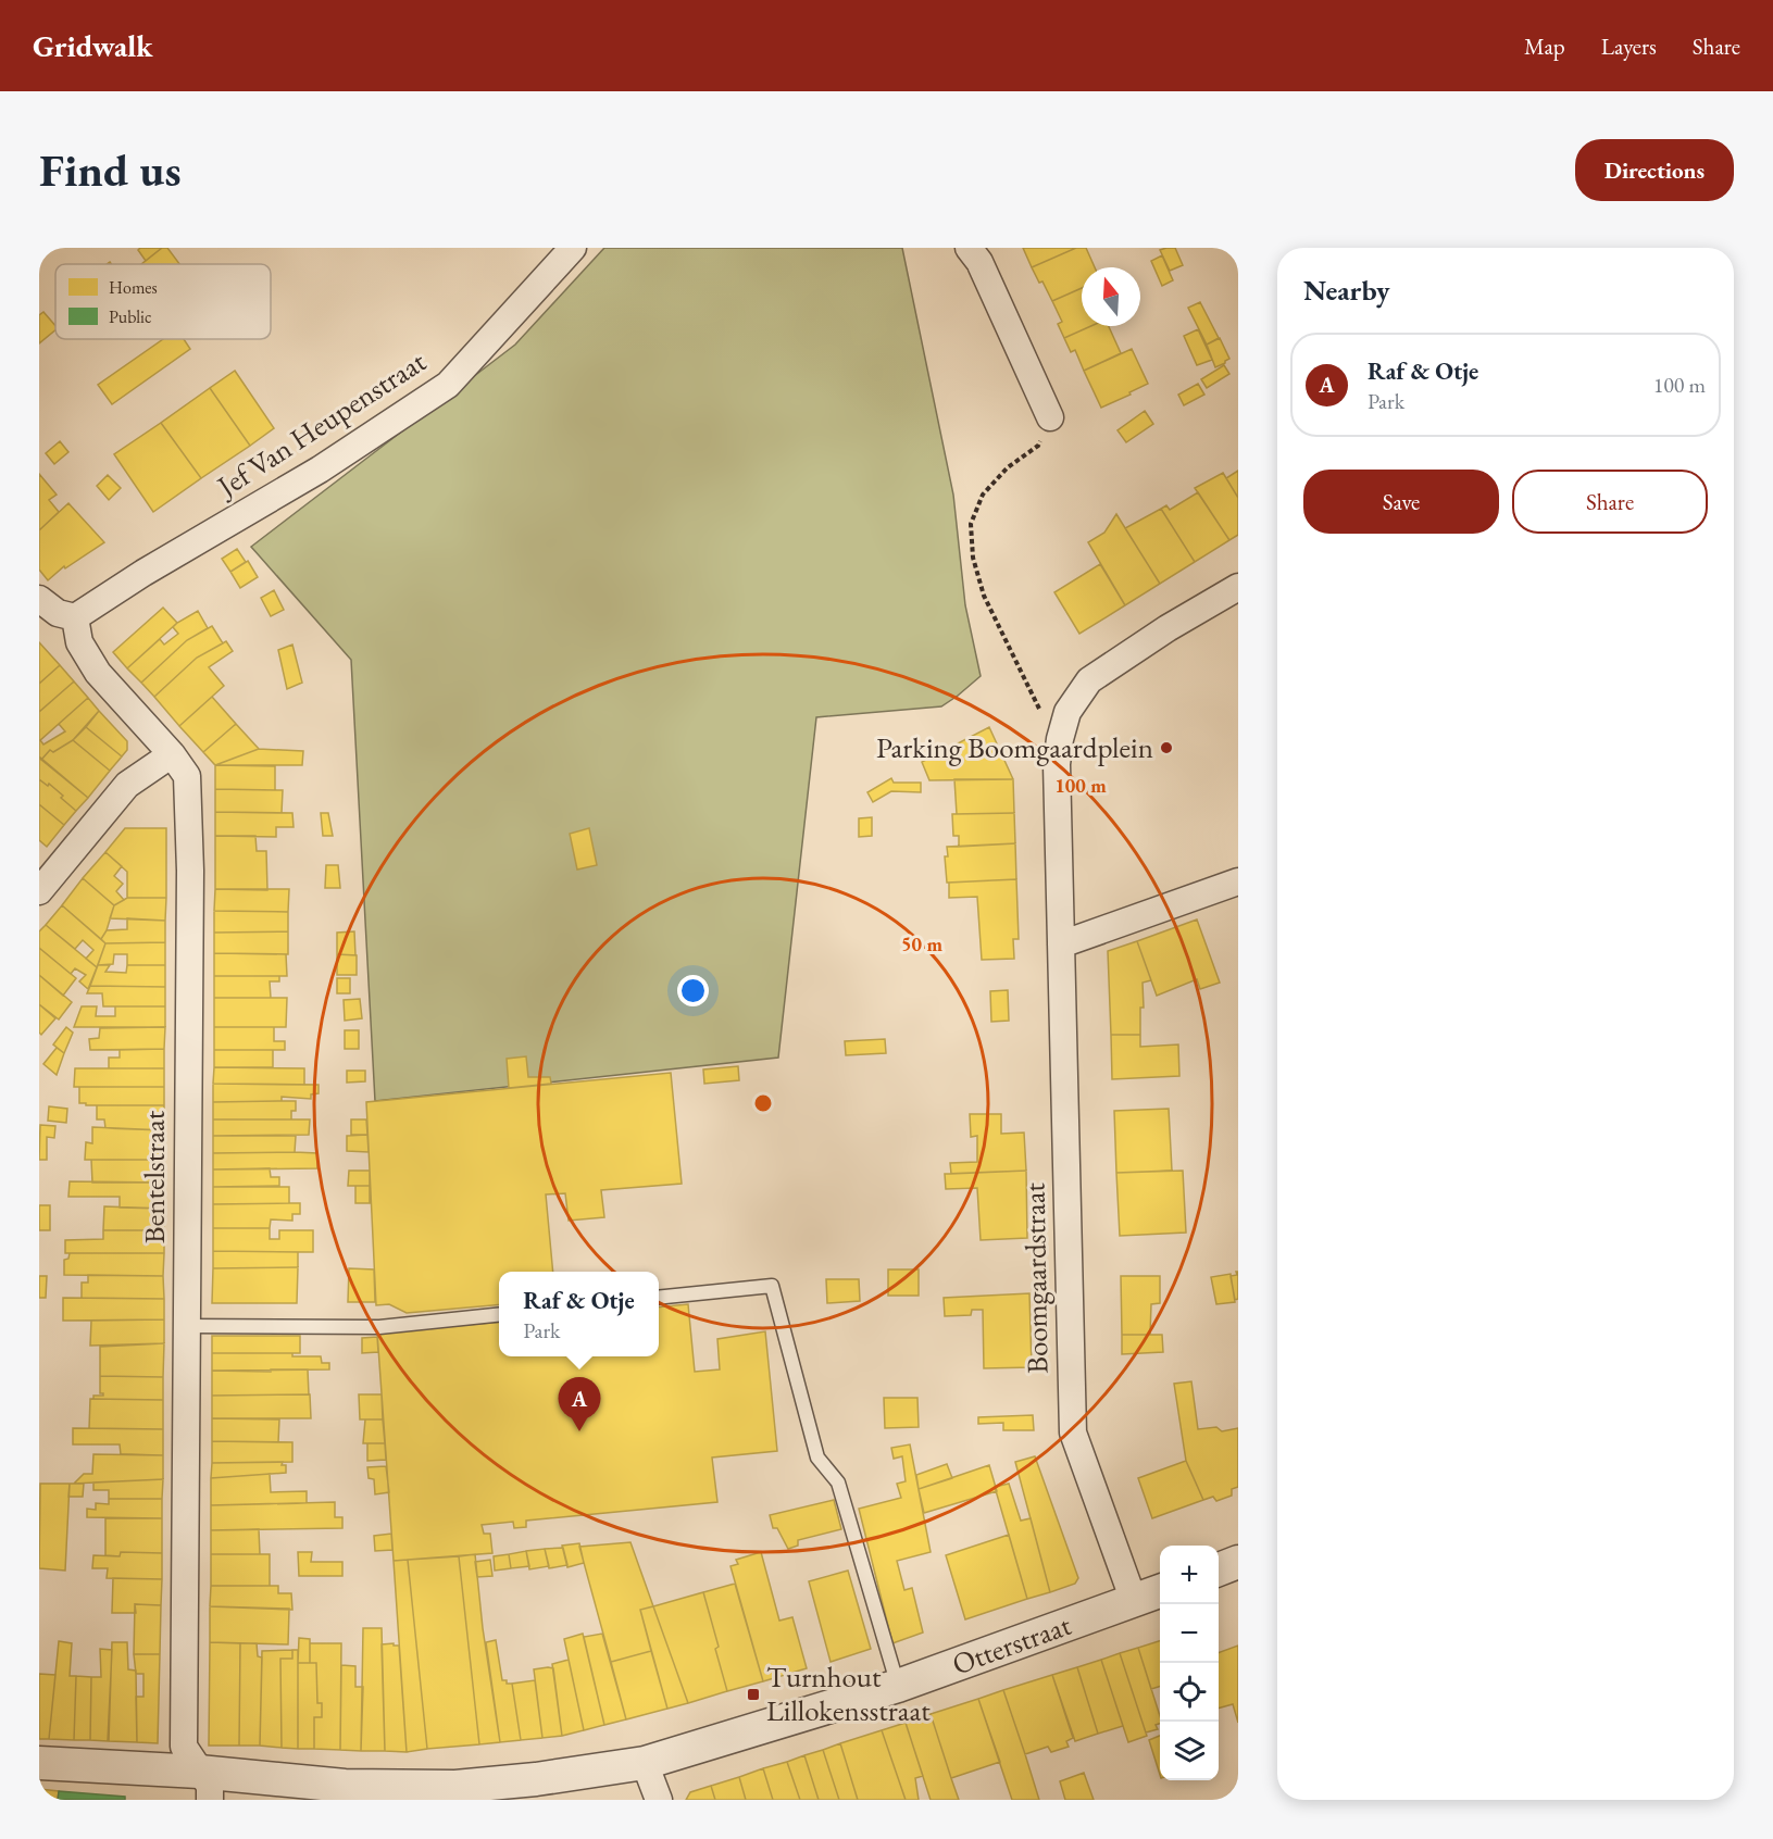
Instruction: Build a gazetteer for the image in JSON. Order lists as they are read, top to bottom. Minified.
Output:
{"streets":{"street":["Jef Van Heupenstraat","Bentelstraat","Boomgaardstraat","Otterstraat"]},"crossings":[["Jef Van Heupenstraat","Bentelstraat"],["Bentelstraat","Otterstraat"],["Boomgaardstraat","Otterstraat"]],"places":{"other":["Parking Boomgaardplein"],"transit":["Turnhout Lillokensstraat"]},"legend":["Homes","Public"],"north":"top","page":{"header":"Gridwalk","nav":["Map","Layers","Share"],"buttons":["Directions",["Save","Share"]],"title":"Find us","heading":"Nearby","list":[{"mark":"A","name":"Raf & Otje","note":"Park","value":"100 m"}],"popup":["Raf & Otje","Park"],"pins":"A","map_buttons":["+","−"]},"rings":["100 m","50 m"]}
